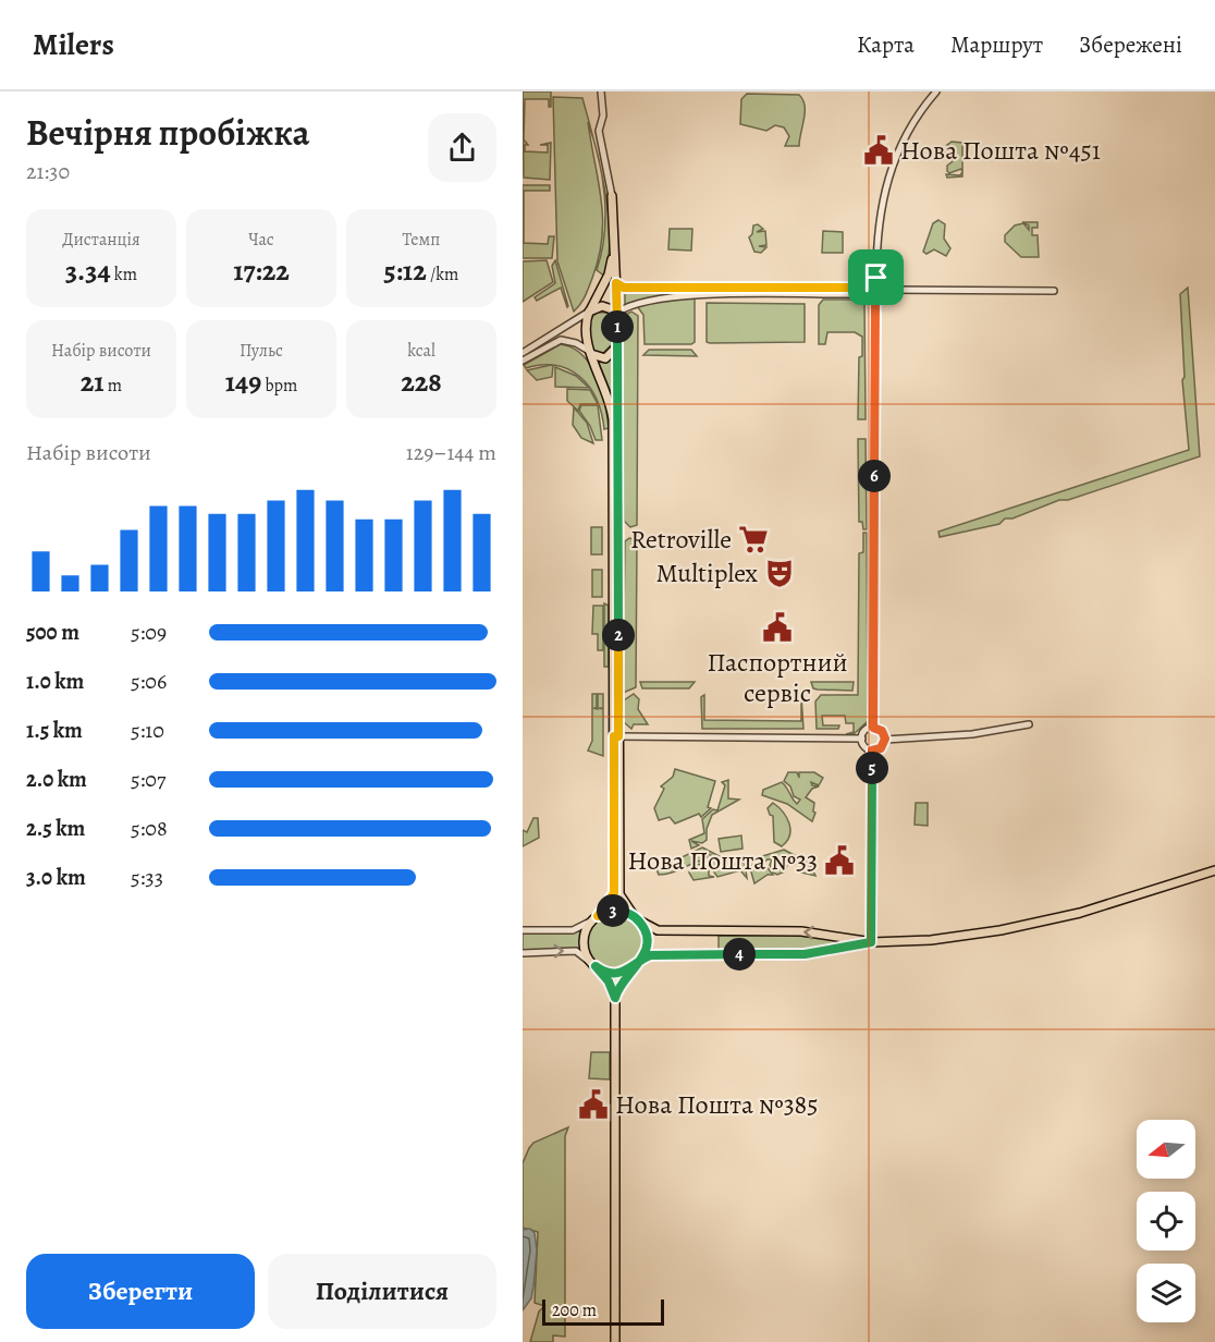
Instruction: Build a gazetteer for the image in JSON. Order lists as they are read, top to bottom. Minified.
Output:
{"places":{"public building":["Нова Пошта №451","Паспортний сервіс","Нова Пошта №33","Нова Пошта №385"],"supermarket":["Retroville"],"theatre":["Multiplex"]},"scale_bar":"200 m","north":"left","page":{"header":"Milers","nav":["Карта","Маршрут","Збережені"],"heading":["Вечірня пробіжка","21:30"],"stats":[["Дистанція","3.34 km"],["Час","17:22"],["Темп","5:12 /km"],["Набір висоти","21 m"],["Пульс","149 bpm"],["kcal","228"]],"pins":["1","6","2","5","3","4"],"chart":["Набір висоти","129–144 m"],"list":[{"name":"500 m","note":"5:09"},{"name":"1.0 km","note":"5:06"},{"name":"1.5 km","note":"5:10"},{"name":"2.0 km","note":"5:07"},{"name":"2.5 km","note":"5:08"},{"name":"3.0 km","note":"5:33"}],"buttons":["Зберегти","Поділитися"],"scale":"200 m"}}
